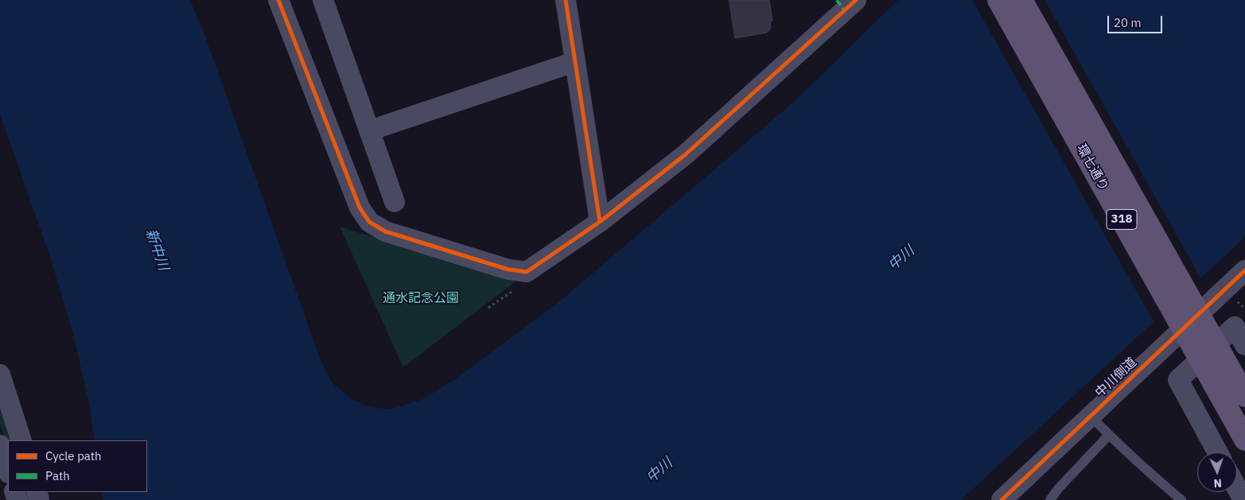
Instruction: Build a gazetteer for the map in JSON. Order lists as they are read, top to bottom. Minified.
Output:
{"streets":{"main road":["環七通り","318"],"street":["中川側道"]},"water":["新中川","中川"],"parks":["通水記念公園"],"legend":["Cycle path","Path"],"scale_bar":"20 m","north":"bottom"}
